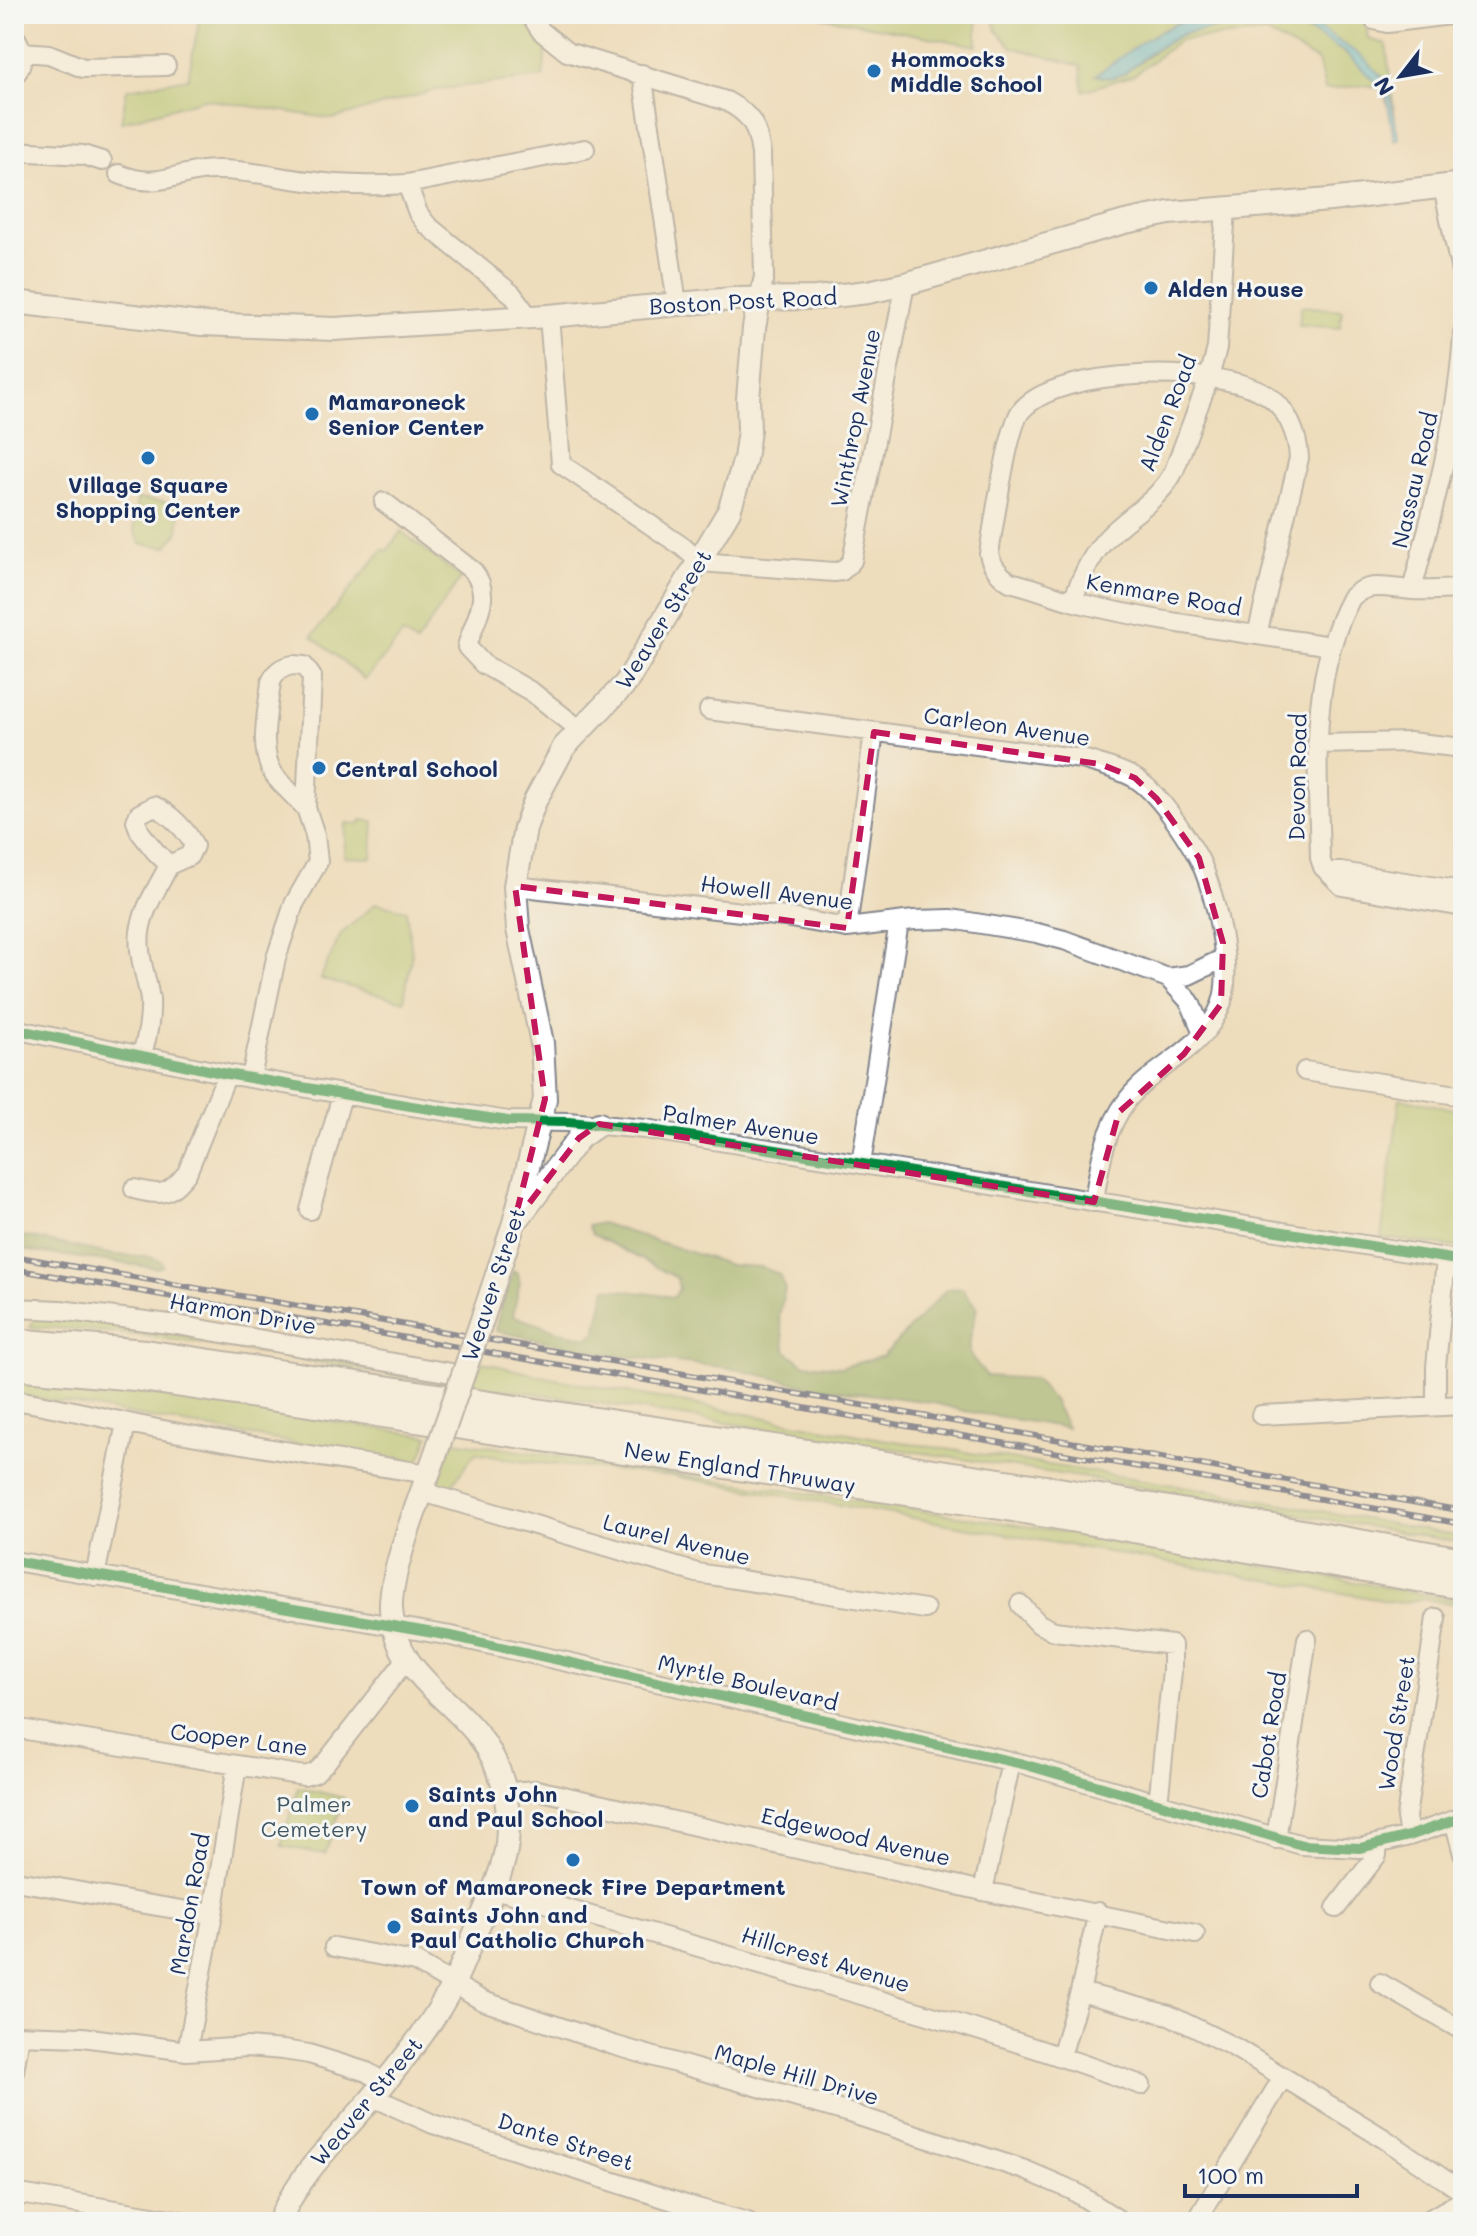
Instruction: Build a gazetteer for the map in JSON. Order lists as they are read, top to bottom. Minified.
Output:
{"streets":{"highway":["New England Thruway"],"main road":["Boston Post Road","Weaver Street"],"street":["Alden Road","Winthrop Avenue","Nassau Road","Kenmare Road","Carleon Avenue","Devon Road","Howell Avenue","Palmer Avenue","Harmon Drive","Laurel Avenue","Myrtle Boulevard","Wood Street","Cabot Road","Cooper Lane","Edgewood Avenue","Mardon Road","Hillcrest Avenue","Maple Hill Drive","Dante Street"]},"crossings":[["Boston Post Road","Alden Road"],["Boston Post Road","Winthrop Avenue"],["Boston Post Road","Weaver Street"],["Alden Road","Kenmare Road"],["Winthrop Avenue","Weaver Street"],["Nassau Road","Devon Road"],["Kenmare Road","Devon Road"],["Weaver Street","Howell Avenue"],["Weaver Street","Palmer Avenue"],["Weaver Street","Harmon Drive"],["Weaver Street","Laurel Avenue"],["Weaver Street","Myrtle Boulevard"],["Weaver Street","Cooper Lane"],["Weaver Street","Edgewood Avenue"],["Weaver Street","Hillcrest Avenue"],["Weaver Street","Maple Hill Drive"],["Weaver Street","Dante Street"],["Carleon Avenue","Palmer Avenue"],["Myrtle Boulevard","Wood Street"],["Myrtle Boulevard","Cabot Road"],["Cooper Lane","Mardon Road"],["Mardon Road","Dante Street"]],"parks":["Palmer Cemetery"],"places":["Hommocks Middle School","Alden House","Mamaroneck Senior Center","Village Square Shopping Center","Central School","Saints John and Paul School","Town of Mamaroneck Fire Department","Saints John and Paul Catholic Church"],"scale_bar":"100 m","north":"bottom left"}
